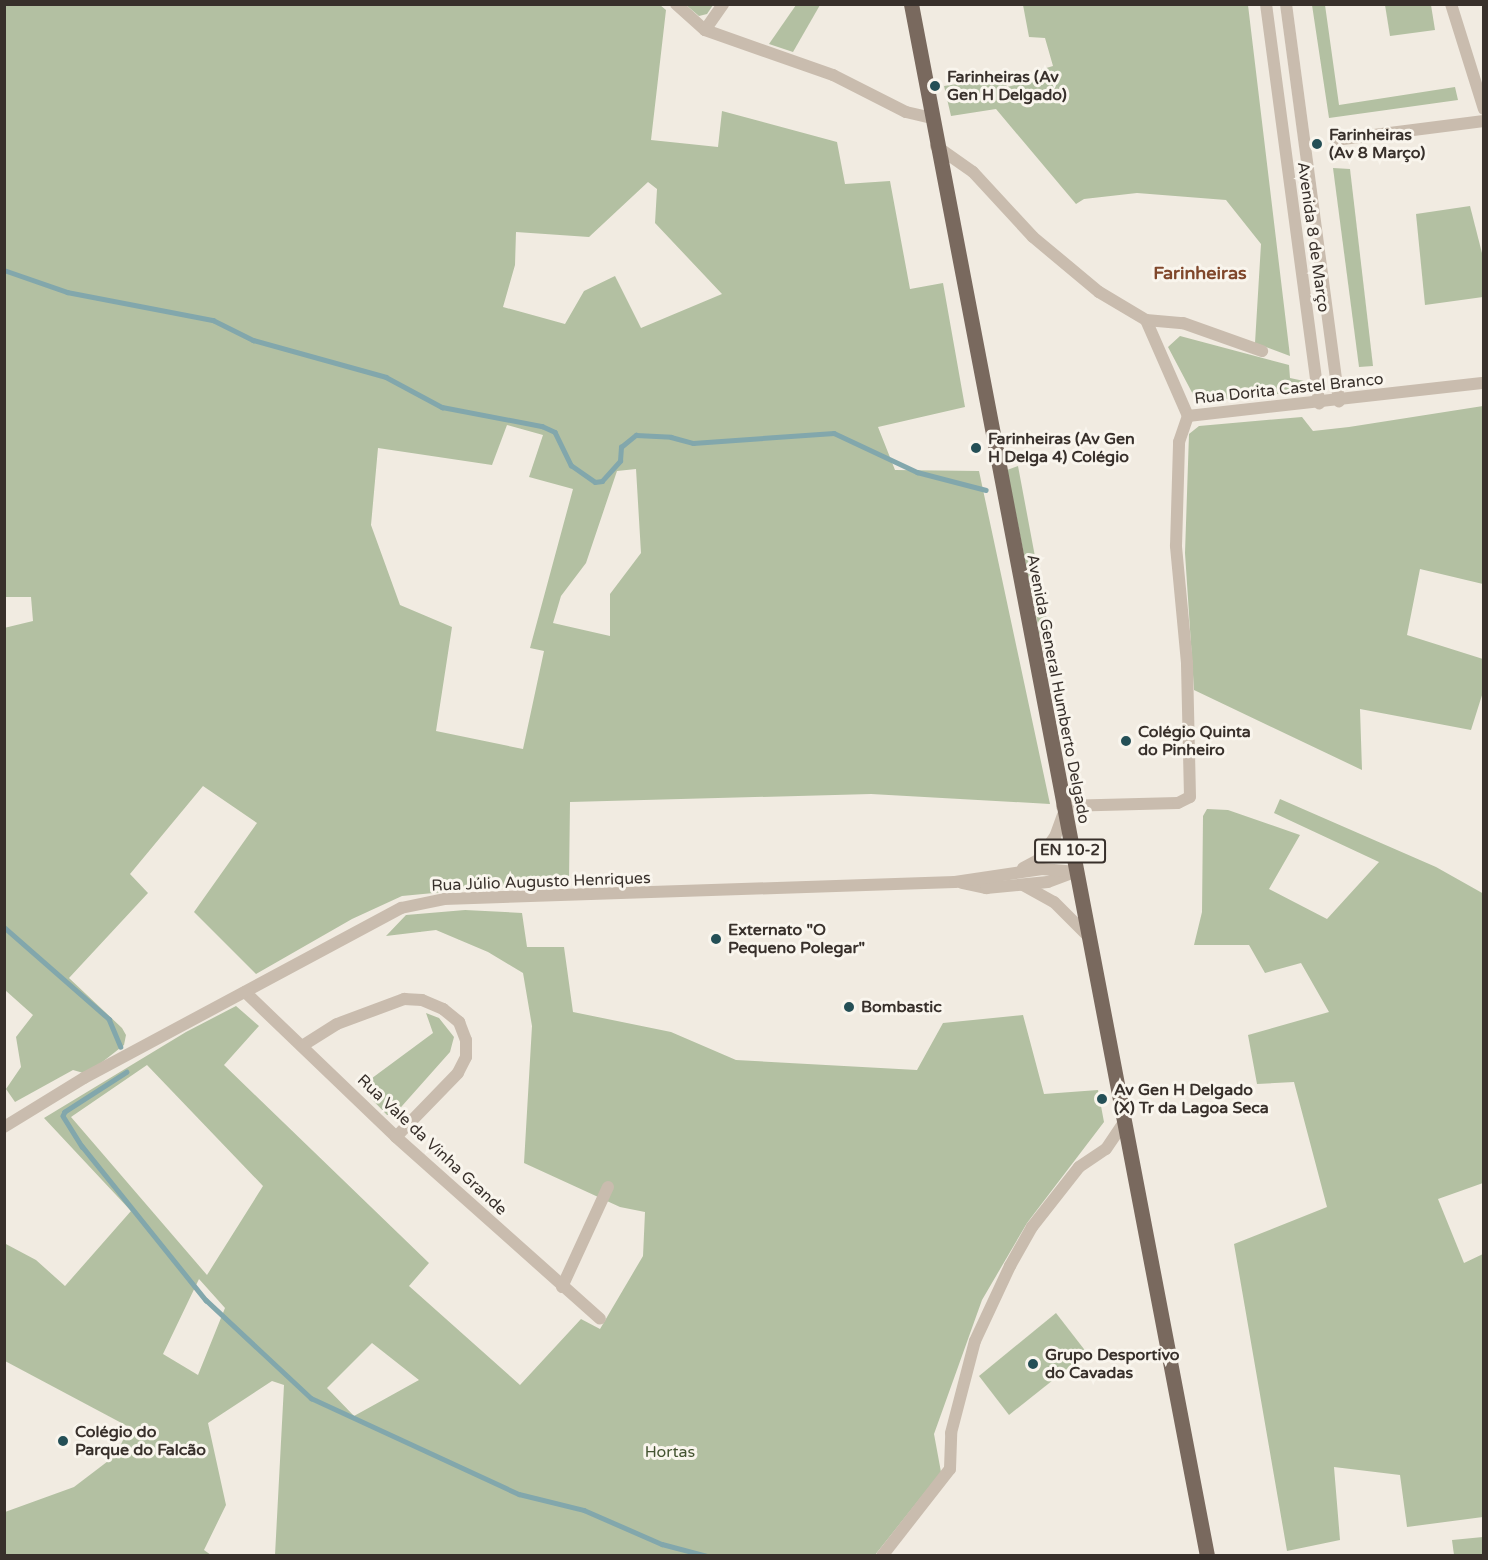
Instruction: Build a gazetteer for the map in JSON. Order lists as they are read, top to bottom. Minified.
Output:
{"streets":{"main road":["Avenida General Humberto Delgado","EN 10-2"],"street":["Avenida 8 de Março","Rua Dorita Castel Branco","Rua Júlio Augusto Henriques","Rua Vale da Vinha Grande"]},"crossings":[["Avenida 8 de Março","Rua Dorita Castel Branco"],["Avenida General Humberto Delgado","Rua Júlio Augusto Henriques"],["Rua Júlio Augusto Henriques","Rua Vale da Vinha Grande"]],"districts":["Farinheiras"],"parks":["Hortas"],"places":["Farinheiras (Av Gen H Delgado)","Farinheiras (Av 8 Março)","Farinheiras (Av Gen H Delga 4) Colégio","Colégio Quinta do Pinheiro","Externato \"O Pequeno Polegar\"","Bombastic","Av Gen H Delgado (X) Tr da Lagoa Seca","Grupo Desportivo do Cavadas","Colégio do Parque do Falcão"]}
